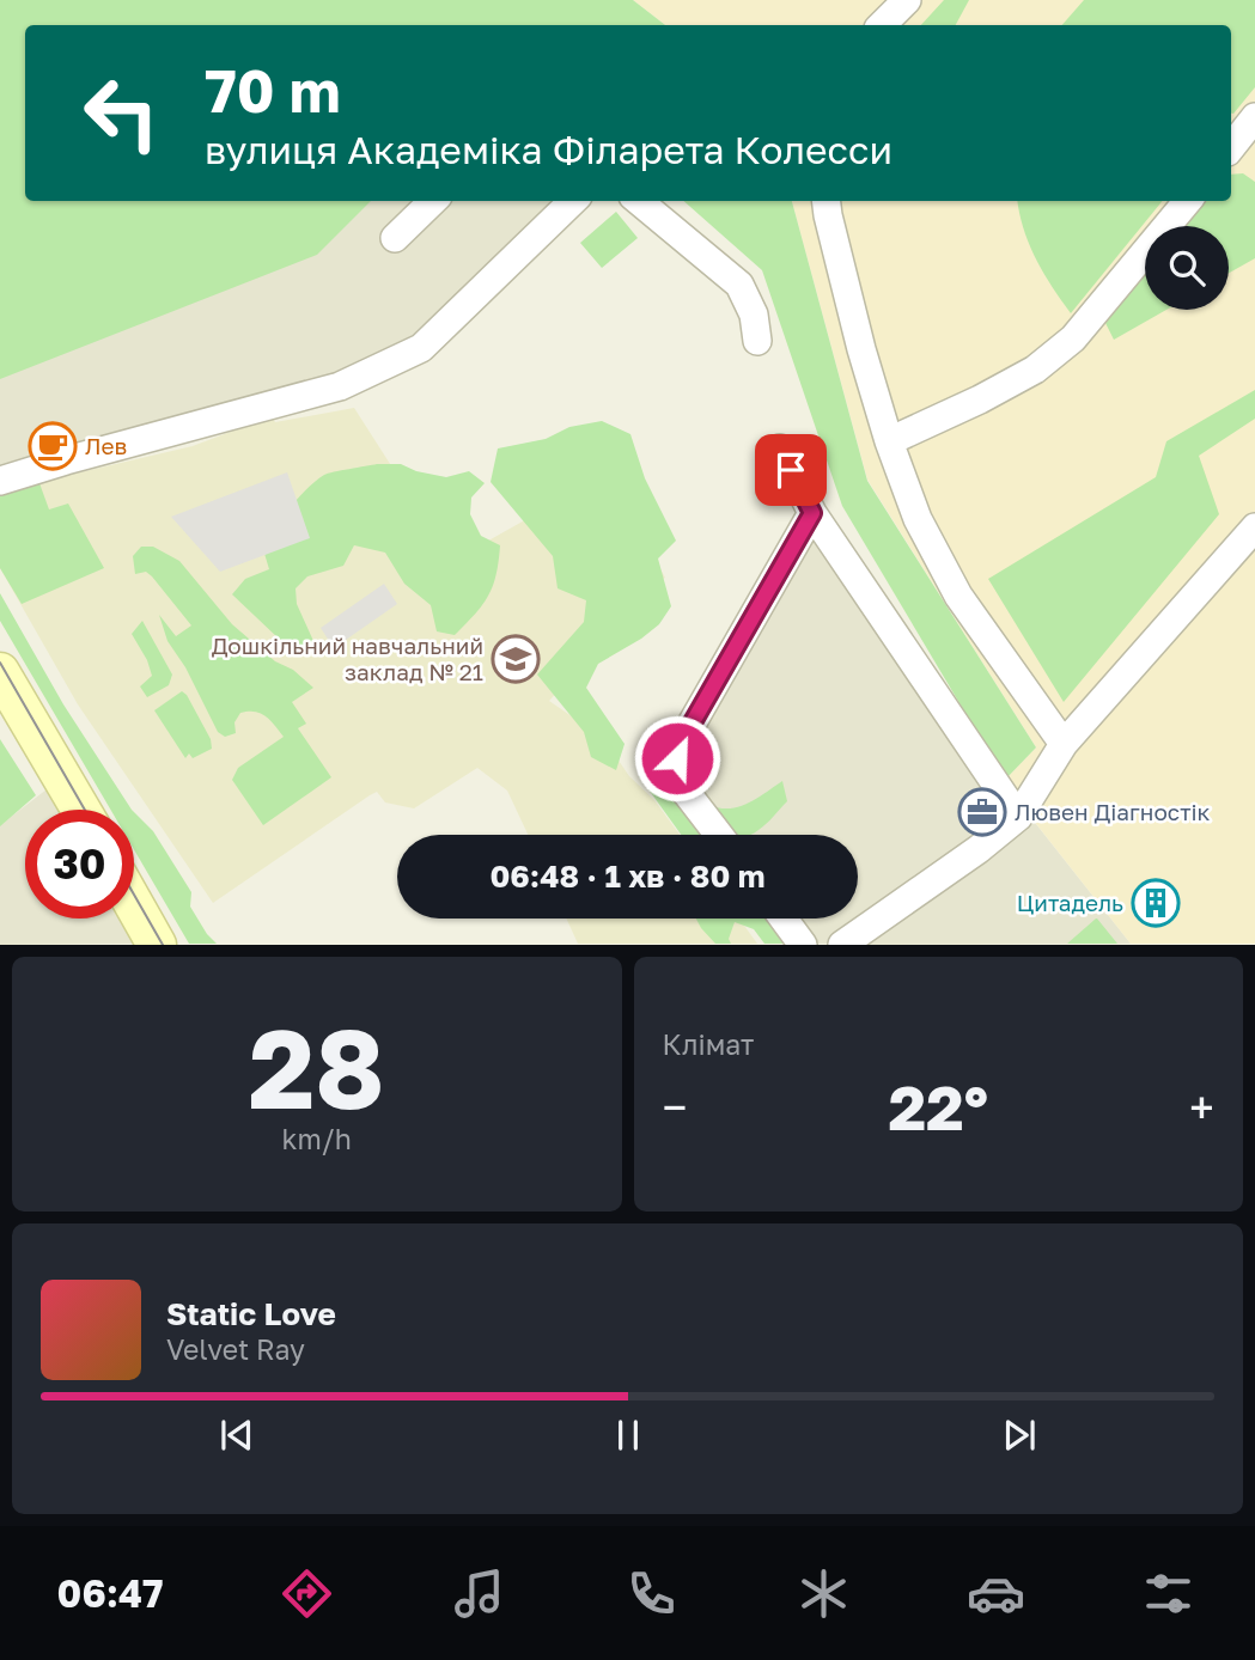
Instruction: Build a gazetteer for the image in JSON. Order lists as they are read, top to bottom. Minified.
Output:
{"places":{"cafe":["Лев"],"school or university":["Дошкільний навчальний заклад № 21"],"office":["Лювен Діагностік"],"building":["Цитадель"]},"page":{"turn":["70 m","вулиця Академіка Філарета Колесси"],"limit":"30","trip":"06:48 · 1 хв · 80 m","tile":[["28","km/h"],"Клімат"],"heat":["−","22°","+"],"song":["Static Love","Velvet Ray"],"tabs":"06:47"}}
